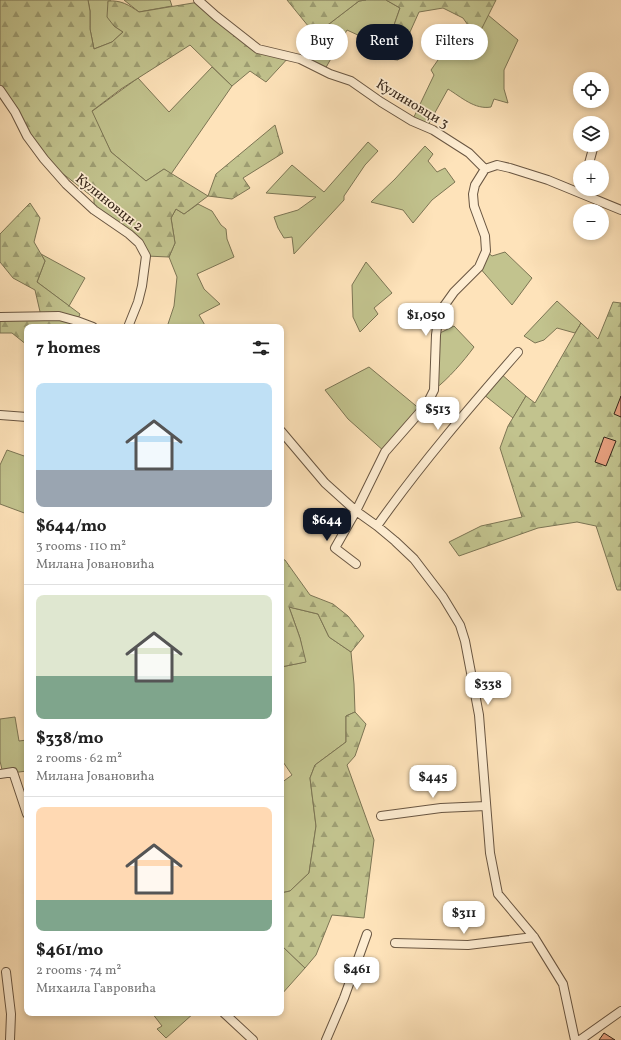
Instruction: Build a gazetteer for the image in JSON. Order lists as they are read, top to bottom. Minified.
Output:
{"streets":{"street":["Кулиновци 3","Кулиновци 2"]},"page":{"chip":["Buy","Rent","Filters"],"map_buttons":["+","−"],"price":["$1,050","$513","$644","$338","$445","$311","$461"],"heading":"7 homes","list":[{"name":"$644/mo","note":"3 rooms · 110 m² · Милана Јовановића"},{"name":"$338/mo","note":"2 rooms · 62 m² · Милана Јовановића"},{"name":"$461/mo","note":"2 rooms · 74 m² · Михаила Гавровића"}]}}
